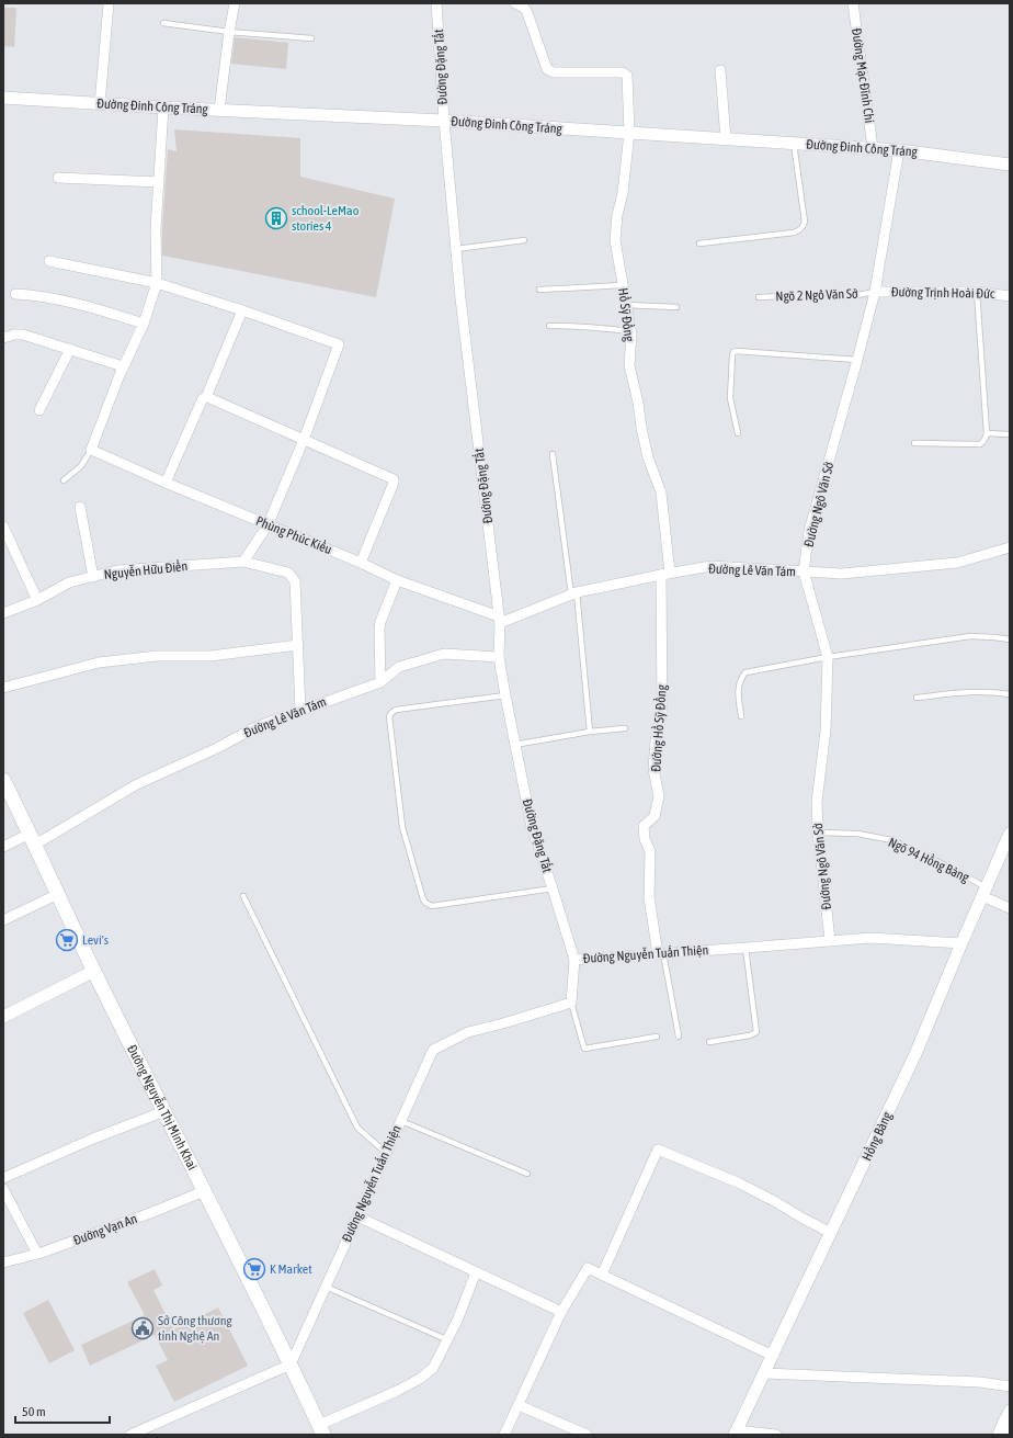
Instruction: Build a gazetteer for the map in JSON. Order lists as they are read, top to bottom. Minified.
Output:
{"streets":{"main road":["Đường Nguyễn Thị Minh Khai"],"street":["Đường Đặng Tất","Đường Mạc Đĩnh Chi","Đường Đinh Công Tráng","Đường Trịnh Hoài Đức","Hồ Sỹ Đồng","Đường Ngô Văn Sở","Phùng Phúc Kiều","Nguyễn Hữu Điền","Đường Lê Văn Tám","Đường Hồ Sỹ Đồng","Đường Nguyễn Tuấn Thiện","Hồng Bàng","Đường Vạn An"],"lane":["Ngõ 2 Ngô Văn Sở","Ngõ 94 Hồng Bàng"]},"crossings":[["Đường Đặng Tất","Đường Đinh Công Tráng"],["Đường Đặng Tất","Phùng Phúc Kiều"],["Đường Đặng Tất","Đường Lê Văn Tám"],["Đường Đặng Tất","Đường Nguyễn Tuấn Thiện"],["Đường Mạc Đĩnh Chi","Đường Đinh Công Tráng"],["Đường Đinh Công Tráng","Hồ Sỹ Đồng"],["Đường Đinh Công Tráng","Đường Ngô Văn Sở"],["Đường Trịnh Hoài Đức","Ngõ 2 Ngô Văn Sở"],["Đường Trịnh Hoài Đức","Đường Ngô Văn Sở"],["Ngõ 2 Ngô Văn Sở","Đường Ngô Văn Sở"],["Hồ Sỹ Đồng","Đường Lê Văn Tám"],["Hồ Sỹ Đồng","Đường Hồ Sỹ Đồng"],["Đường Ngô Văn Sở","Đường Lê Văn Tám"],["Đường Ngô Văn Sở","Ngõ 94 Hồng Bàng"],["Đường Ngô Văn Sở","Đường Nguyễn Tuấn Thiện"],["Phùng Phúc Kiều","Đường Lê Văn Tám"],["Nguyễn Hữu Điền","Đường Lê Văn Tám"],["Đường Lê Văn Tám","Đường Hồ Sỹ Đồng"],["Đường Lê Văn Tám","Đường Nguyễn Thị Minh Khai"],["Đường Hồ Sỹ Đồng","Đường Nguyễn Tuấn Thiện"],["Ngõ 94 Hồng Bàng","Hồng Bàng"],["Đường Nguyễn Tuấn Thiện","Đường Nguyễn Thị Minh Khai"],["Đường Nguyễn Tuấn Thiện","Hồng Bàng"],["Đường Nguyễn Thị Minh Khai","Đường Vạn An"]],"places":{"building":["school-LeMao stories 4"],"supermarket":["Levi's","K Market"],"public building":["Sở Công thương tỉnh Nghệ An"]},"scale_bar":"50 m"}
